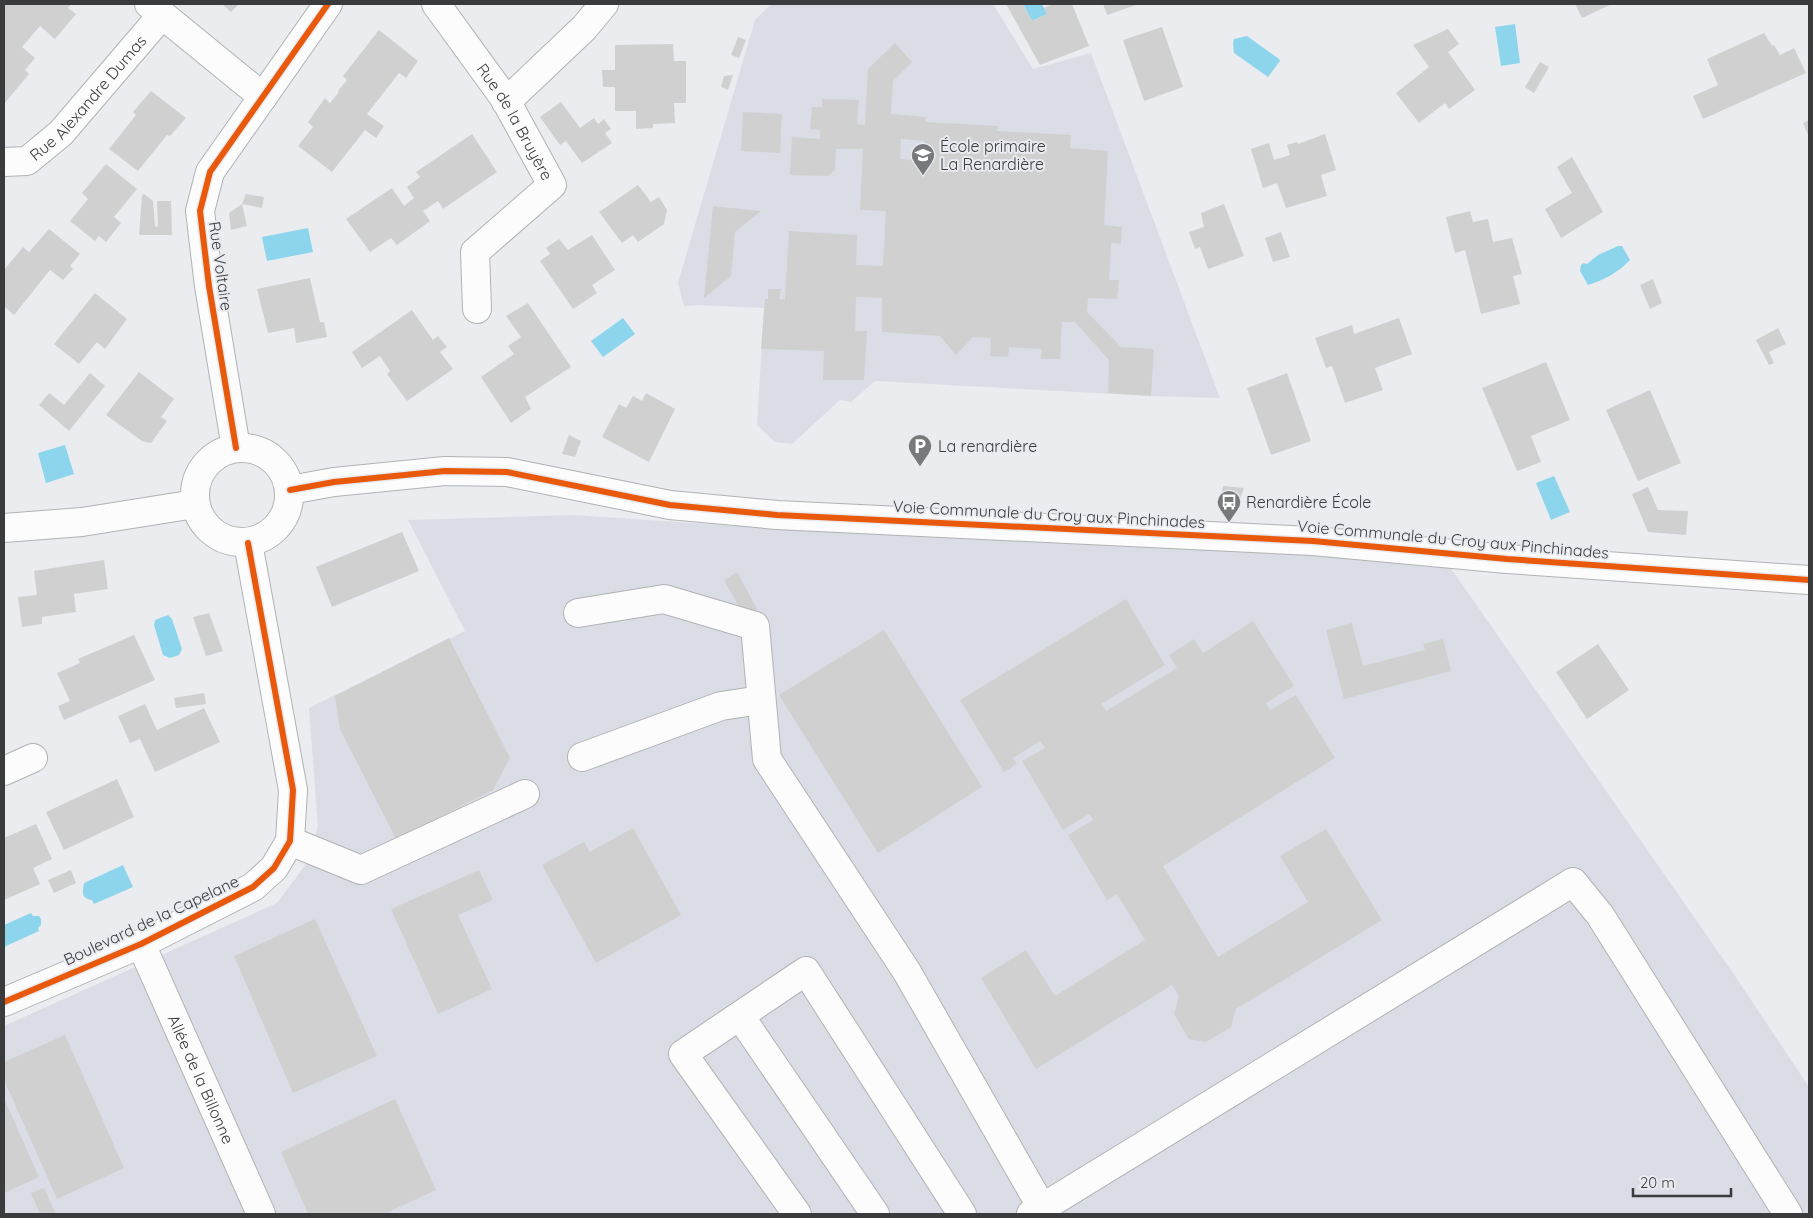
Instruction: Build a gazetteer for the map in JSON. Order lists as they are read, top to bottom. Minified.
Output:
{"streets":{"street":["Rue Alexandre Dumas","Rue de la Bruyère","Rue Voltaire","Voie Communale du Croy aux Pinchinades","Boulevard de la Capelane","Allée de la Billonne"]},"crossings":[["Rue Alexandre Dumas","Rue Voltaire"],["Rue Voltaire","Voie Communale du Croy aux Pinchinades"],["Rue Voltaire","Boulevard de la Capelane"],["Voie Communale du Croy aux Pinchinades","Boulevard de la Capelane"],["Boulevard de la Capelane","Allée de la Billonne"]],"places":{"school or university":["École primaire La Renardière"],"parking":["La renardière"],"bus stop":["Renardière École"]},"scale_bar":"20 m"}
